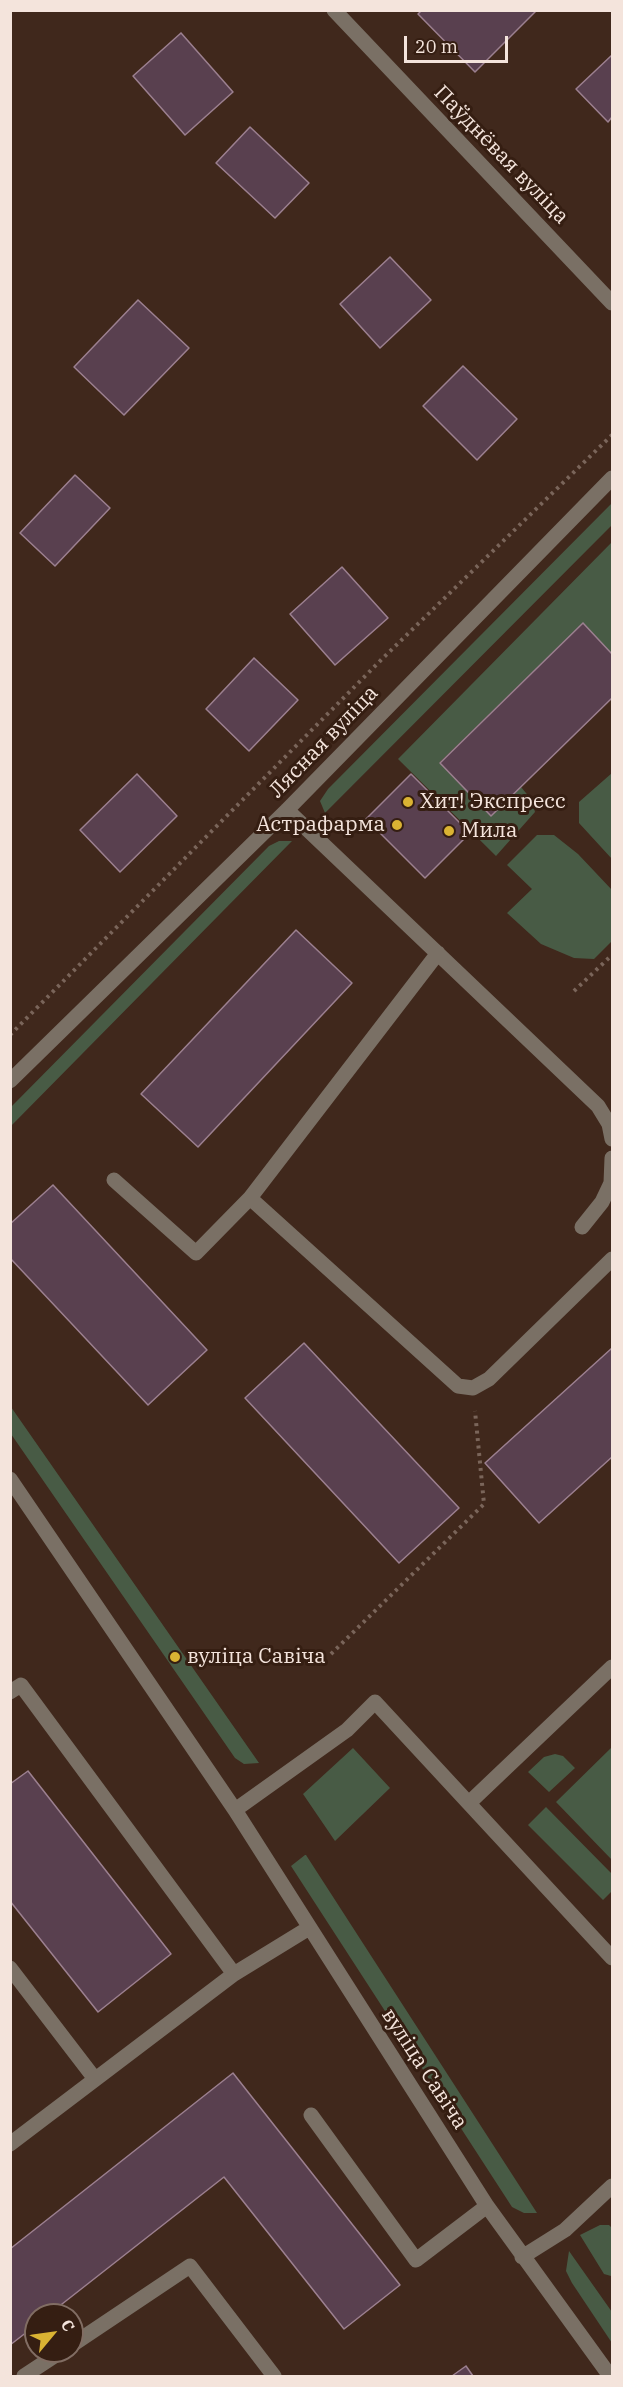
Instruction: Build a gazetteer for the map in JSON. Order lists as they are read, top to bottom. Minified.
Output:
{"streets":{"street":["Паўднёвая вуліца","Лясная вуліца","вуліца Савіча"]},"places":["Хит! Экспресс","Астрафарма","Мила","вуліца Савіча"],"scale_bar":"20 m","north":"top right"}
